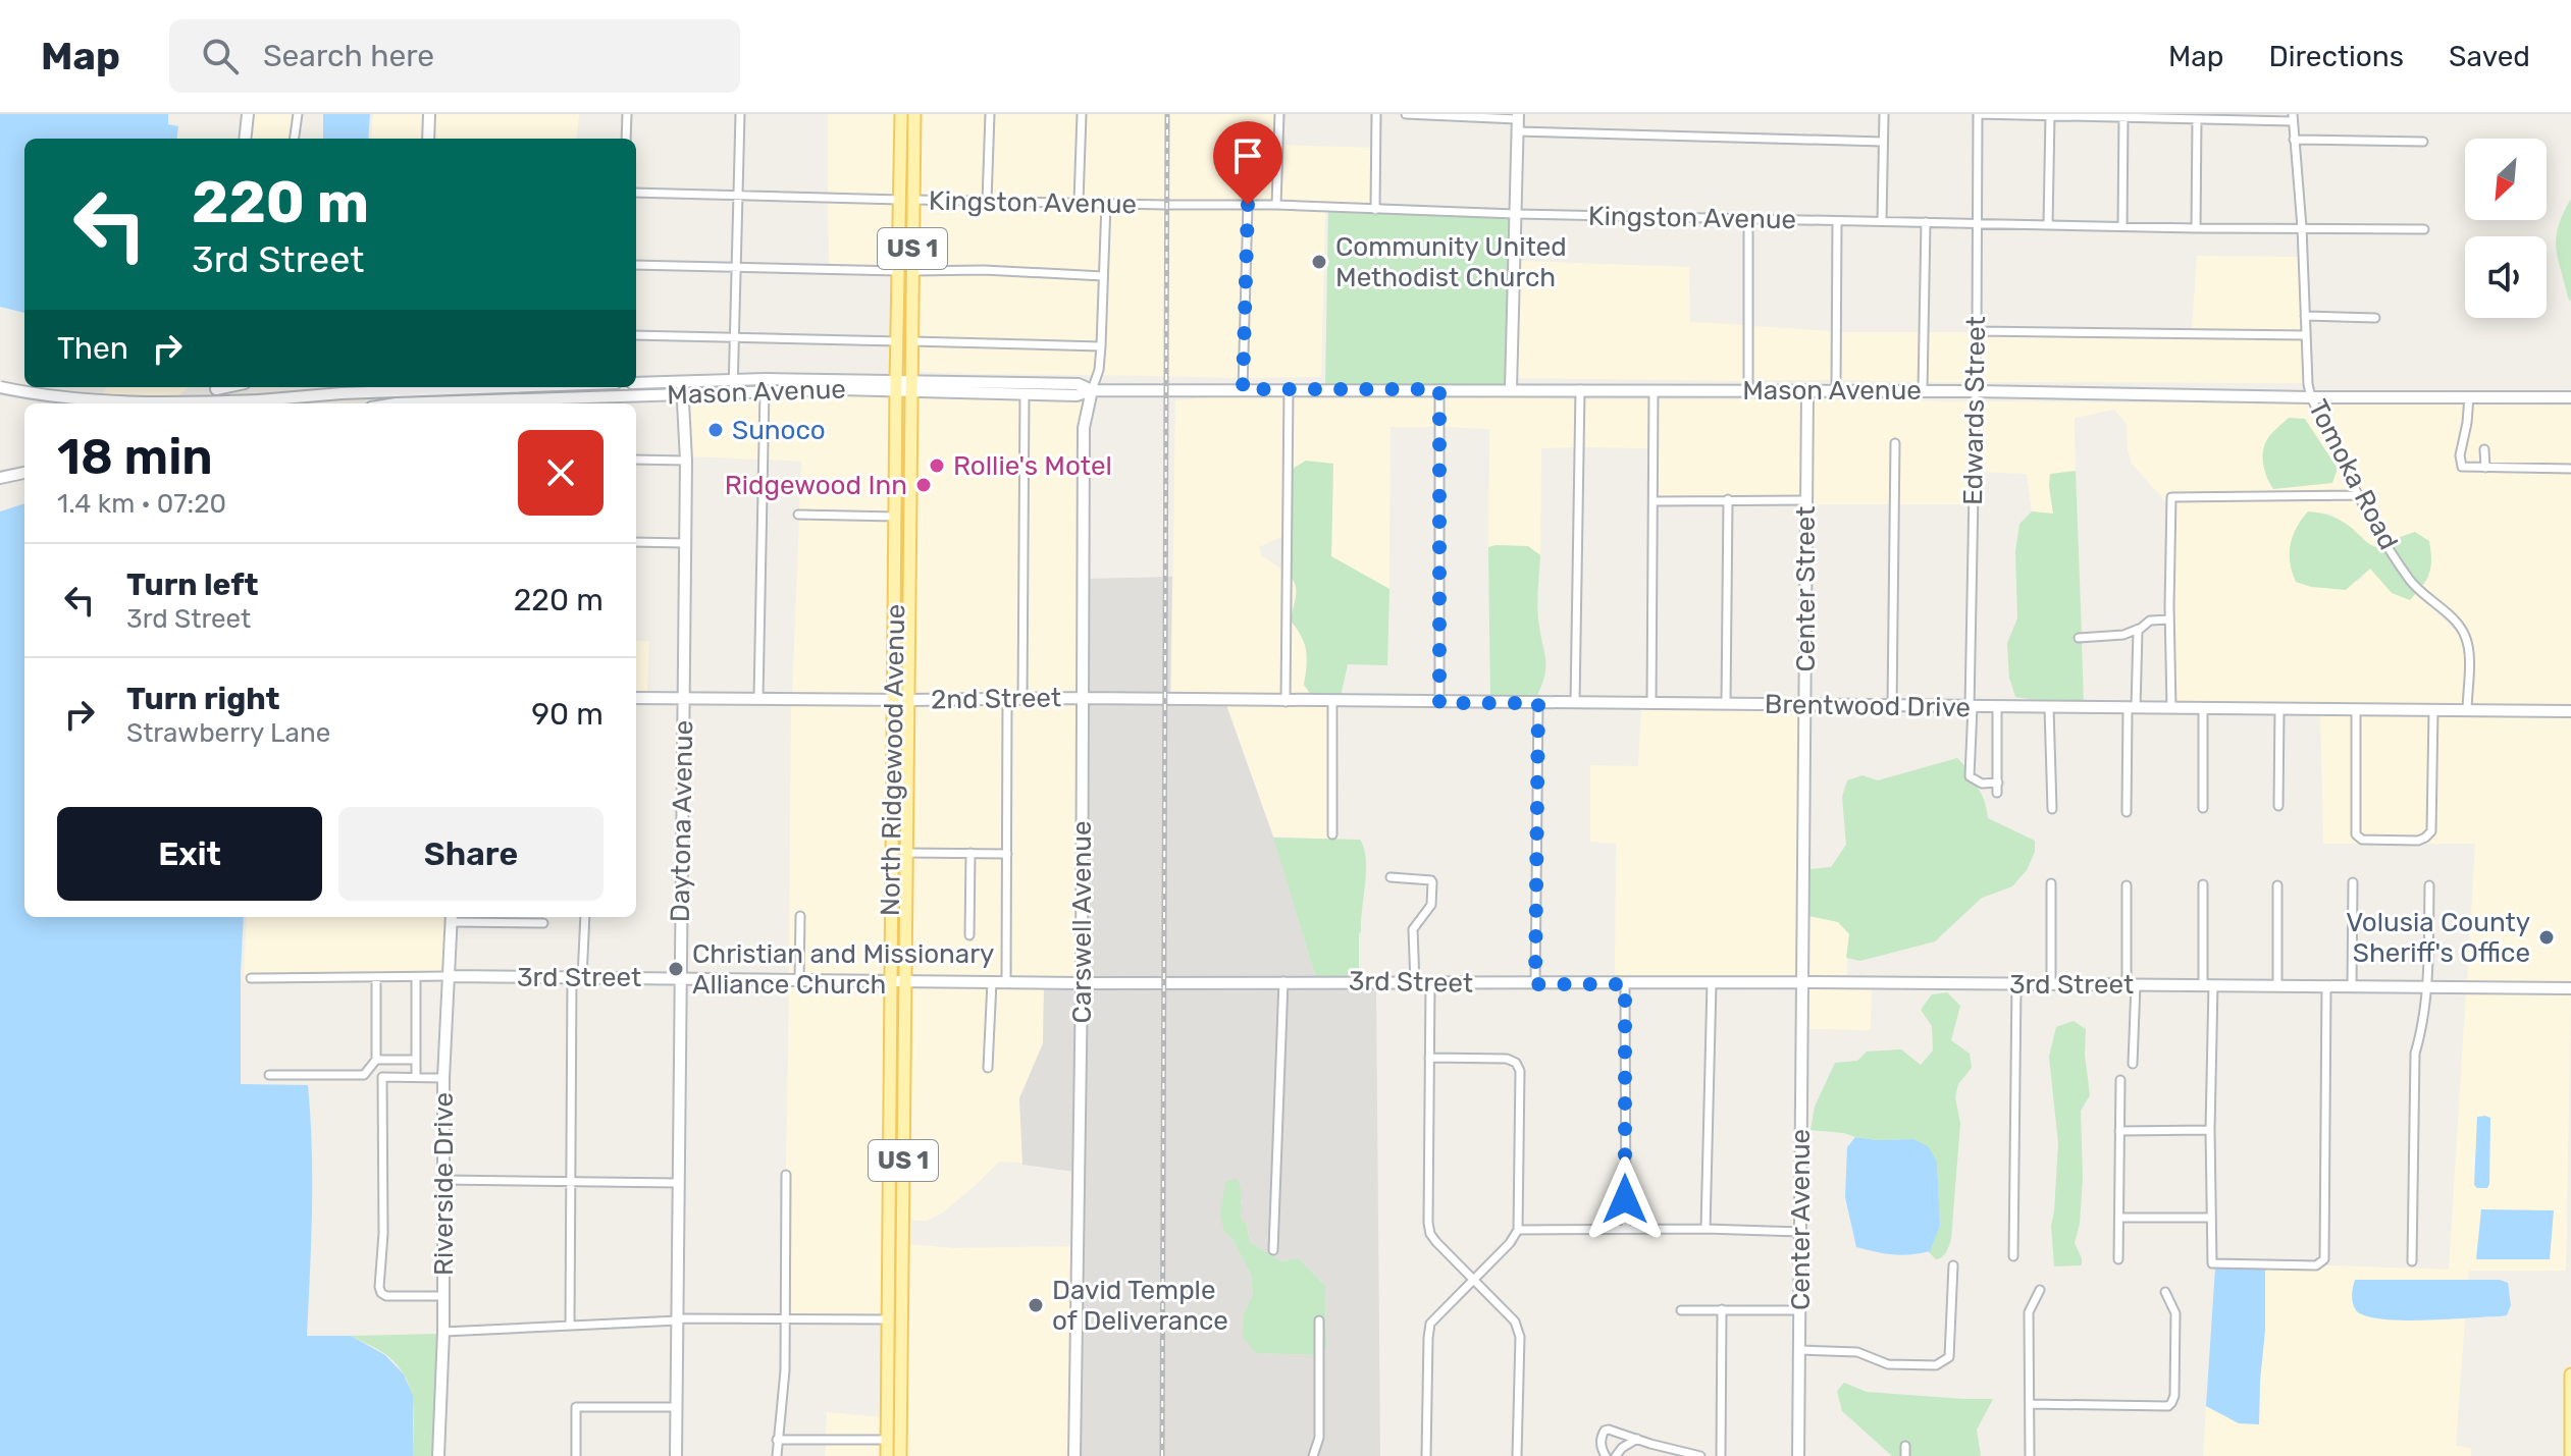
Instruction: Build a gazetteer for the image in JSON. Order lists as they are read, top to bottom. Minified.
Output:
{"streets":{"main road":["US 1","North Ridgewood Avenue"],"street":["Kingston Avenue","Mason Avenue","Edwards Street","Tomoka Road","Center Street","2nd Street","Brentwood Drive","Daytona Avenue","Carswell Avenue","3rd Street","Riverside Drive","Center Avenue"]},"crossings":[["Kingston Avenue","Edwards Street"],["Kingston Avenue","Tomoka Road"],["Kingston Avenue","North Ridgewood Avenue"],["Mason Avenue","Edwards Street"],["Mason Avenue","Tomoka Road"],["Mason Avenue","Center Street"],["Mason Avenue","North Ridgewood Avenue"],["Mason Avenue","Daytona Avenue"],["Mason Avenue","Carswell Avenue"],["Edwards Street","Brentwood Drive"],["Tomoka Road","Brentwood Drive"],["Center Street","Brentwood Drive"],["Center Street","3rd Street"],["Center Street","Center Avenue"],["2nd Street","Brentwood Drive"],["2nd Street","North Ridgewood Avenue"],["2nd Street","Daytona Avenue"],["2nd Street","Carswell Avenue"],["North Ridgewood Avenue","3rd Street"],["Daytona Avenue","3rd Street"],["Carswell Avenue","3rd Street"],["3rd Street","Riverside Drive"],["3rd Street","Center Avenue"]],"places":["Community United Methodist Church","Sunoco","Rollie's Motel","Ridgewood Inn","Volusia County Sheriff's Office","Christian and Missionary Alliance Church","David Temple of Deliverance"],"north":"bottom left","page":{"header":"Map","search":"Search here","nav":["Map","Directions","Saved"],"turn":["220 m","3rd Street"],"then":"Then","heading":["18 min","1.4 km · 07:20"],"list":[{"name":"Turn left","note":"3rd Street","value":"220 m"},{"name":"Turn right","note":"Strawberry Lane","value":"90 m"}],"buttons":["Exit","Share"]}}
